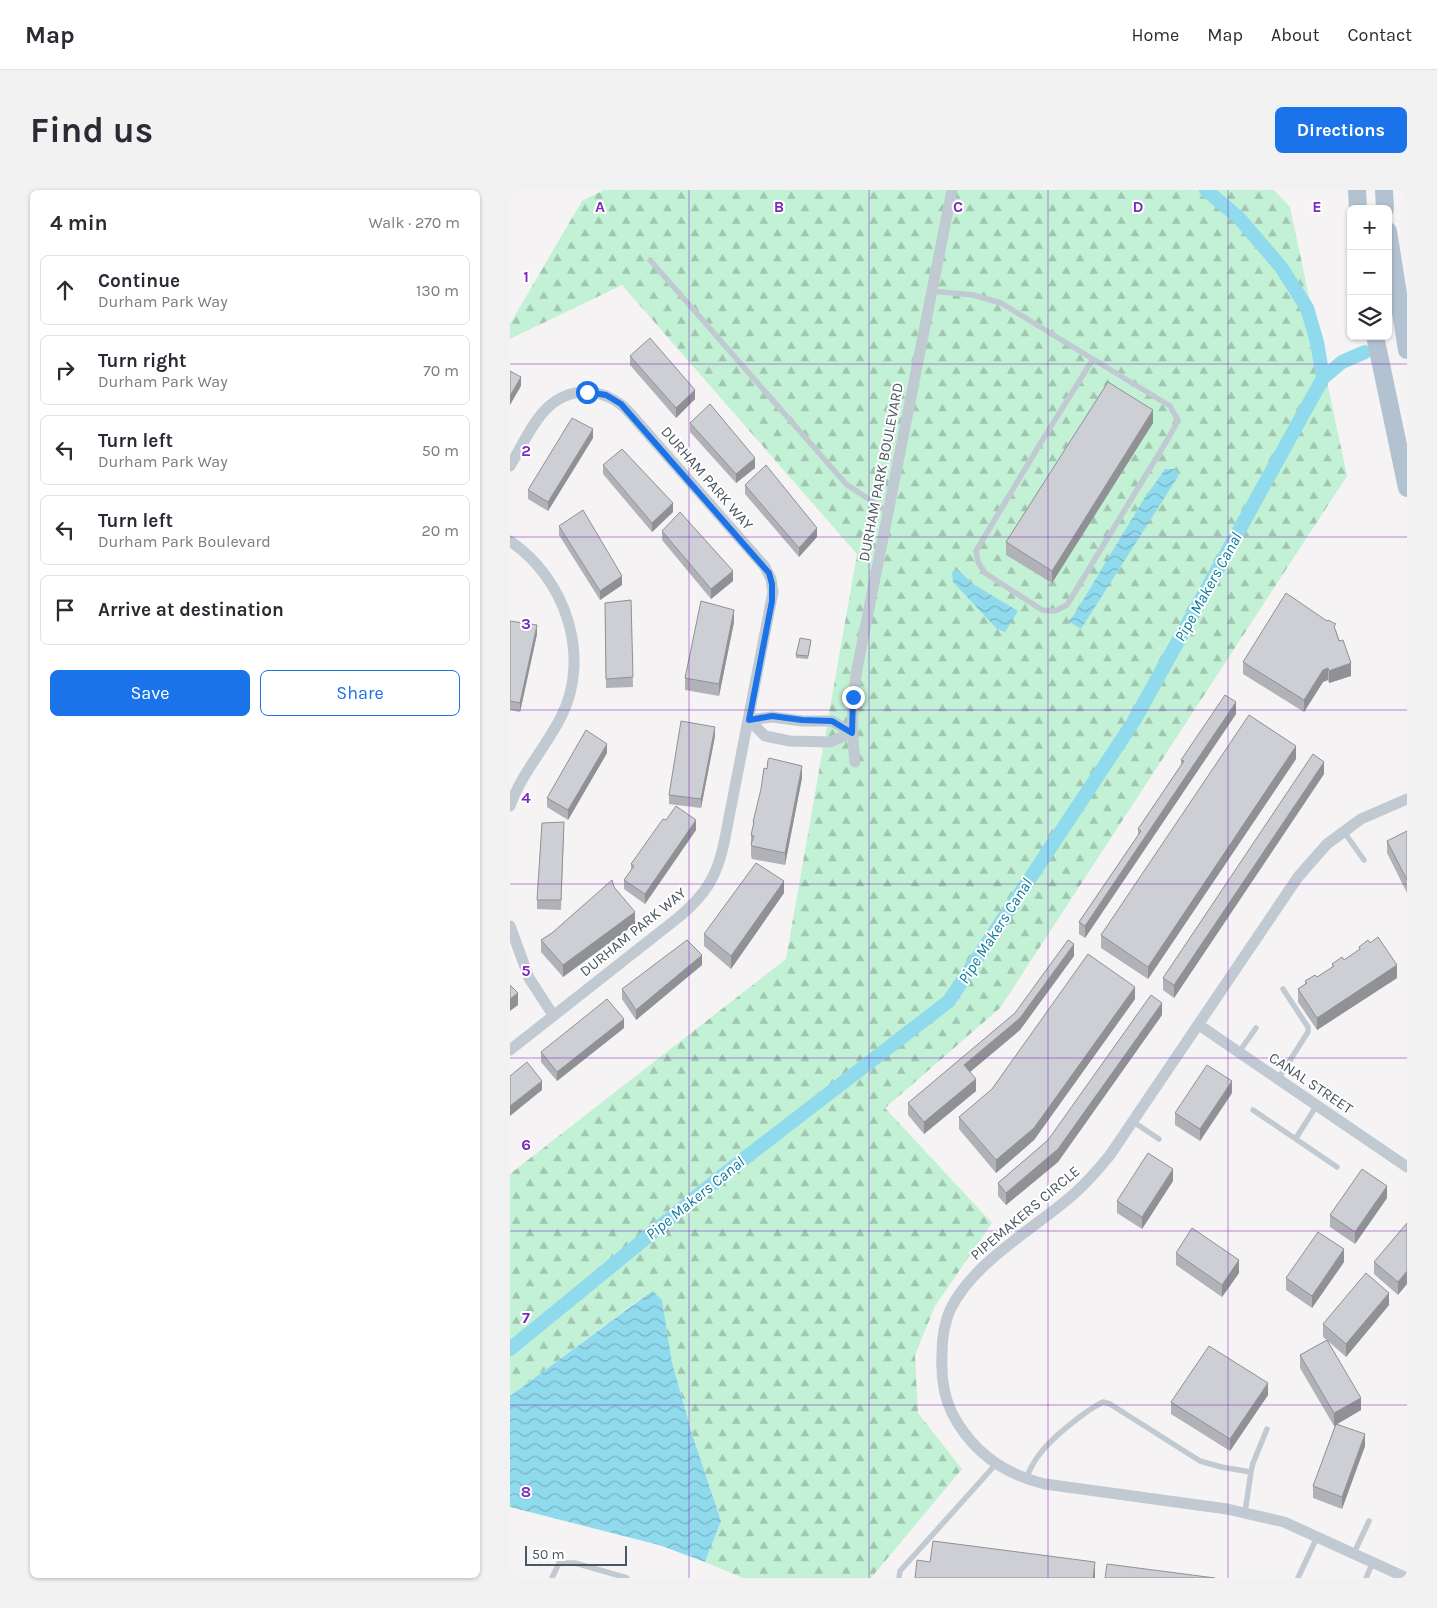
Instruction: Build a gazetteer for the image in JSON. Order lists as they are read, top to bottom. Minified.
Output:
{"streets":{"street":["DURHAM PARK BOULEVARD","DURHAM PARK WAY","CANAL STREET","PIPEMAKERS CIRCLE"]},"crossings":[["CANAL STREET","PIPEMAKERS CIRCLE"]],"water":["Pipe Makers Canal"],"scale_bar":"50 m","page":{"header":"Map","nav":["Home","Map","About","Contact"],"buttons":["Directions",["Save","Share"]],"title":"Find us","heading":["4 min","Walk · 270 m"],"map_buttons":["+","−"],"list":[["Continue","Durham Park Way","130 m"],["Turn right","Durham Park Way","70 m"],["Turn left","Durham Park Way","50 m"],["Turn left","Durham Park Boulevard","20 m"],"Arrive at destination"],"scale":"50 m"},"grid":{"columns":["A","B","C","D","E"],"rows":["1","2","3","4","5","6","7","8"]}}
